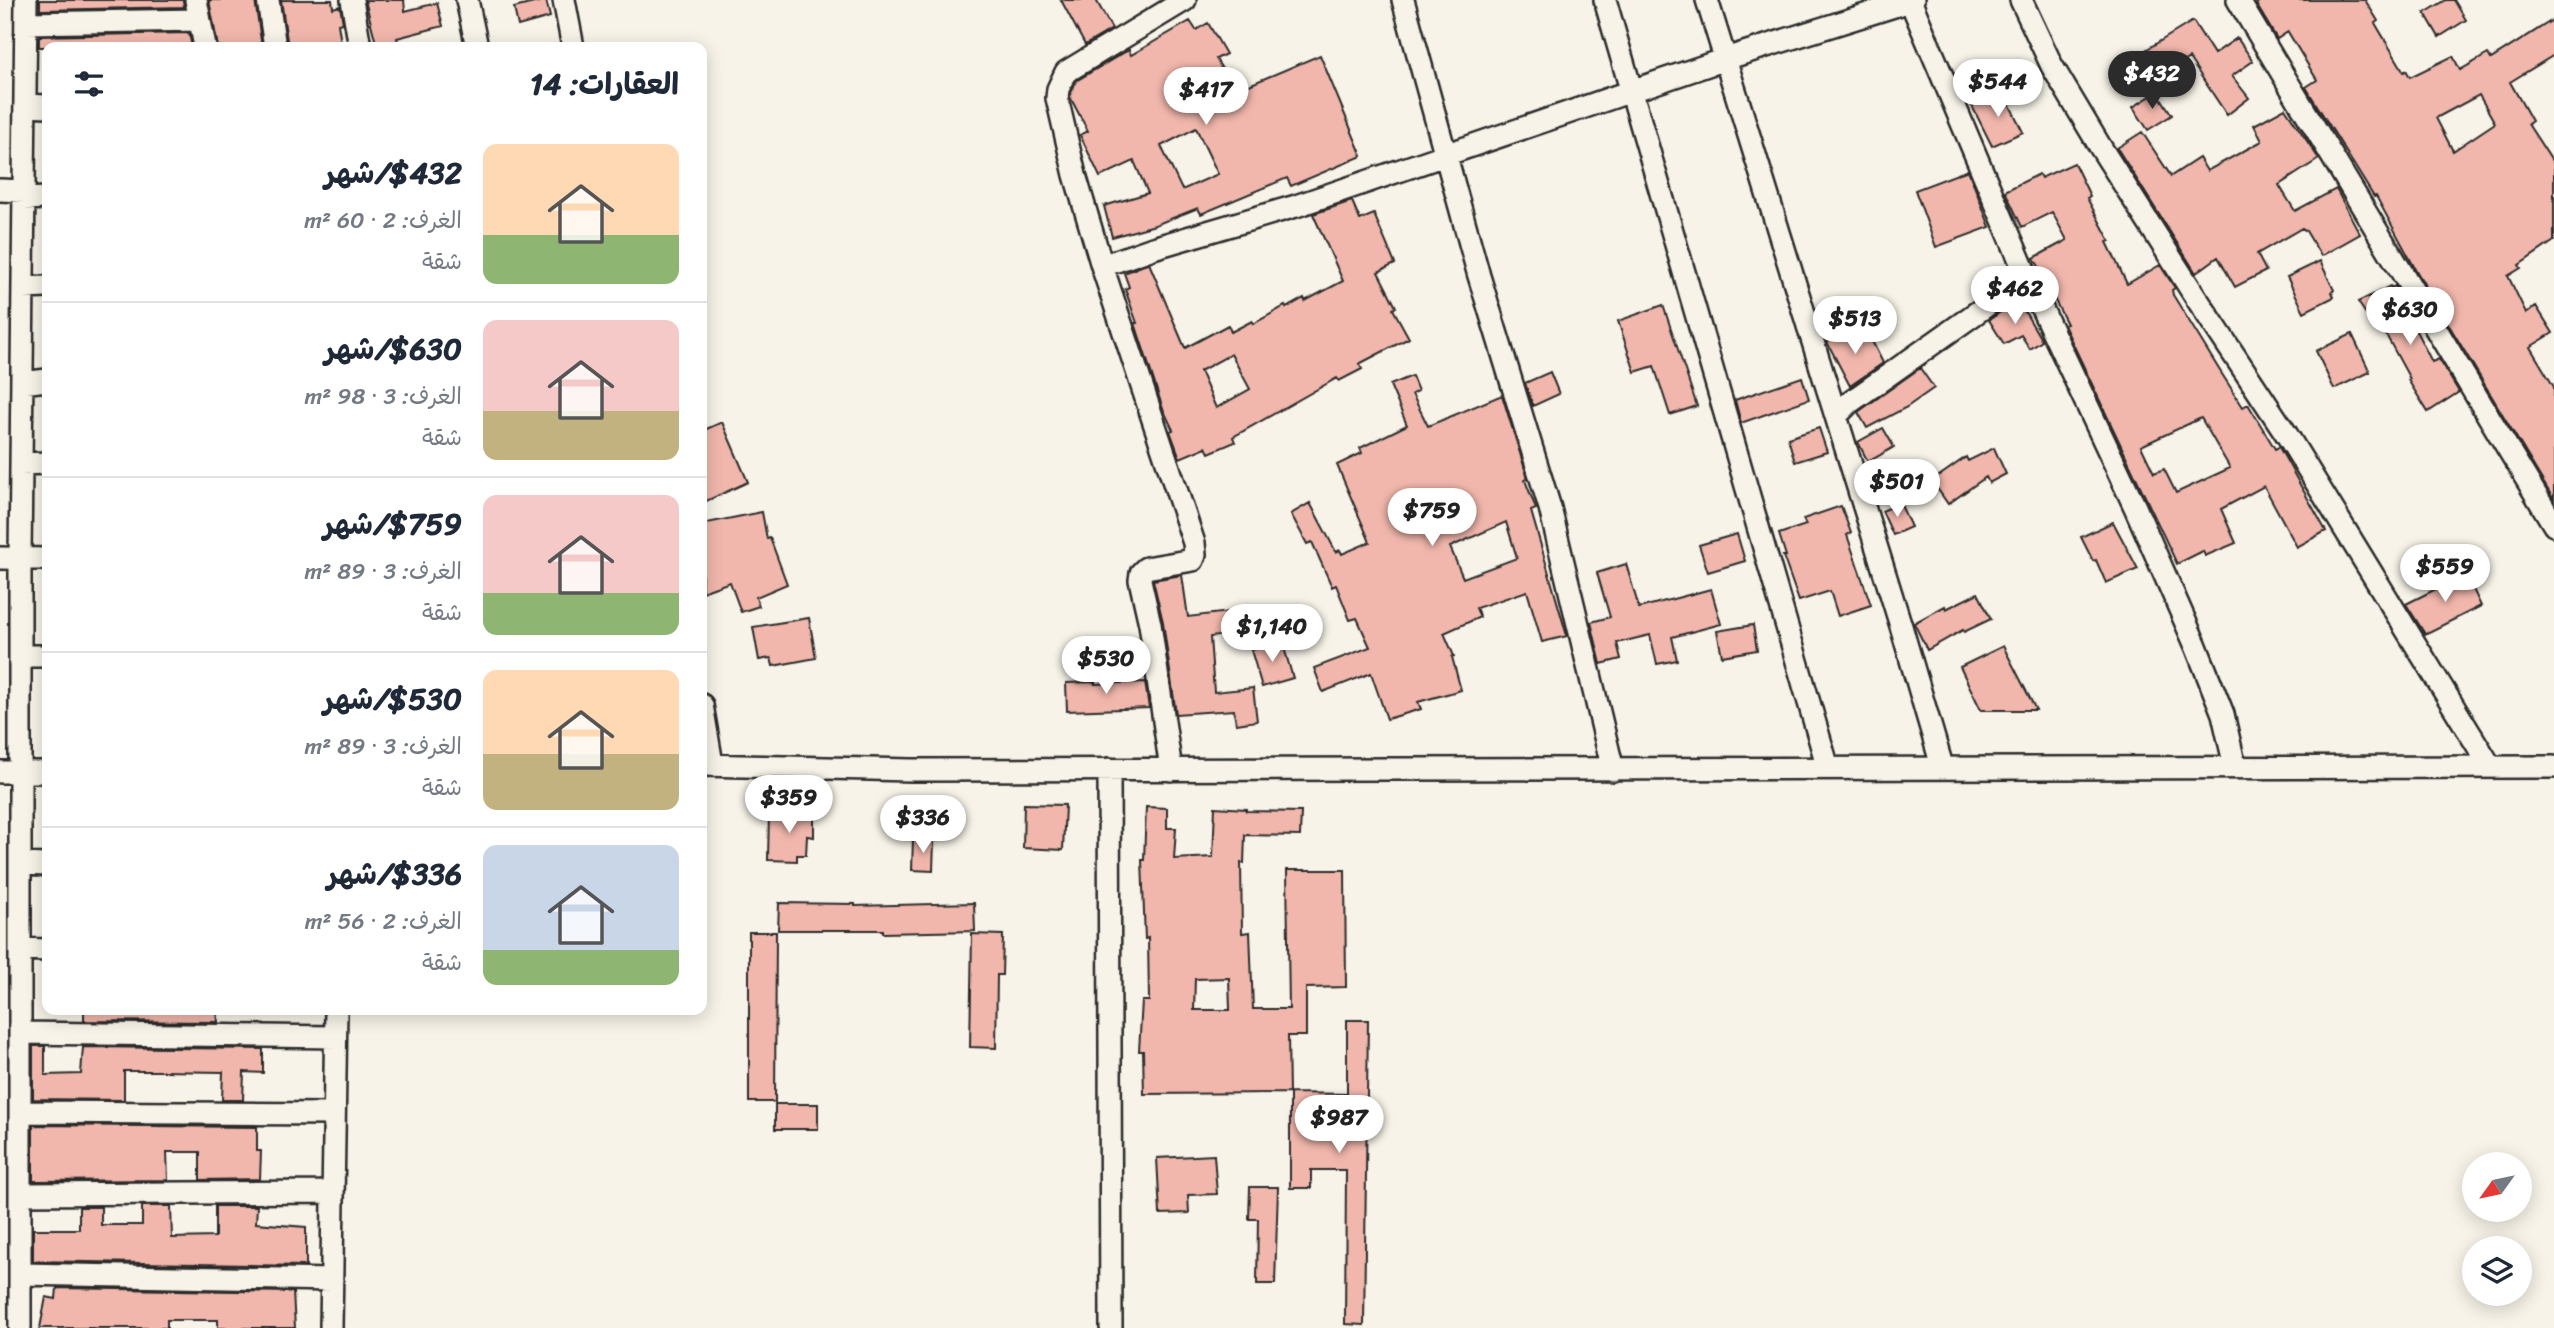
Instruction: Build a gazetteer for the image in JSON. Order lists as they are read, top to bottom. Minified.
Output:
{"north":"bottom left","page":{"heading":"العقارات: 14","price":["$432","$544","$417","$462","$630","$513","$501","$759","$559","$1,140","$530","$359","$336","$987"],"list":[{"name":"$432/شهر","note":"الغرف: 2 · 60 m² · شقة"},{"name":"$630/شهر","note":"الغرف: 3 · 98 m² · شقة"},{"name":"$759/شهر","note":"الغرف: 3 · 89 m² · شقة"},{"name":"$530/شهر","note":"الغرف: 3 · 89 m² · شقة"},{"name":"$336/شهر","note":"الغرف: 2 · 56 m² · شقة"}]}}
